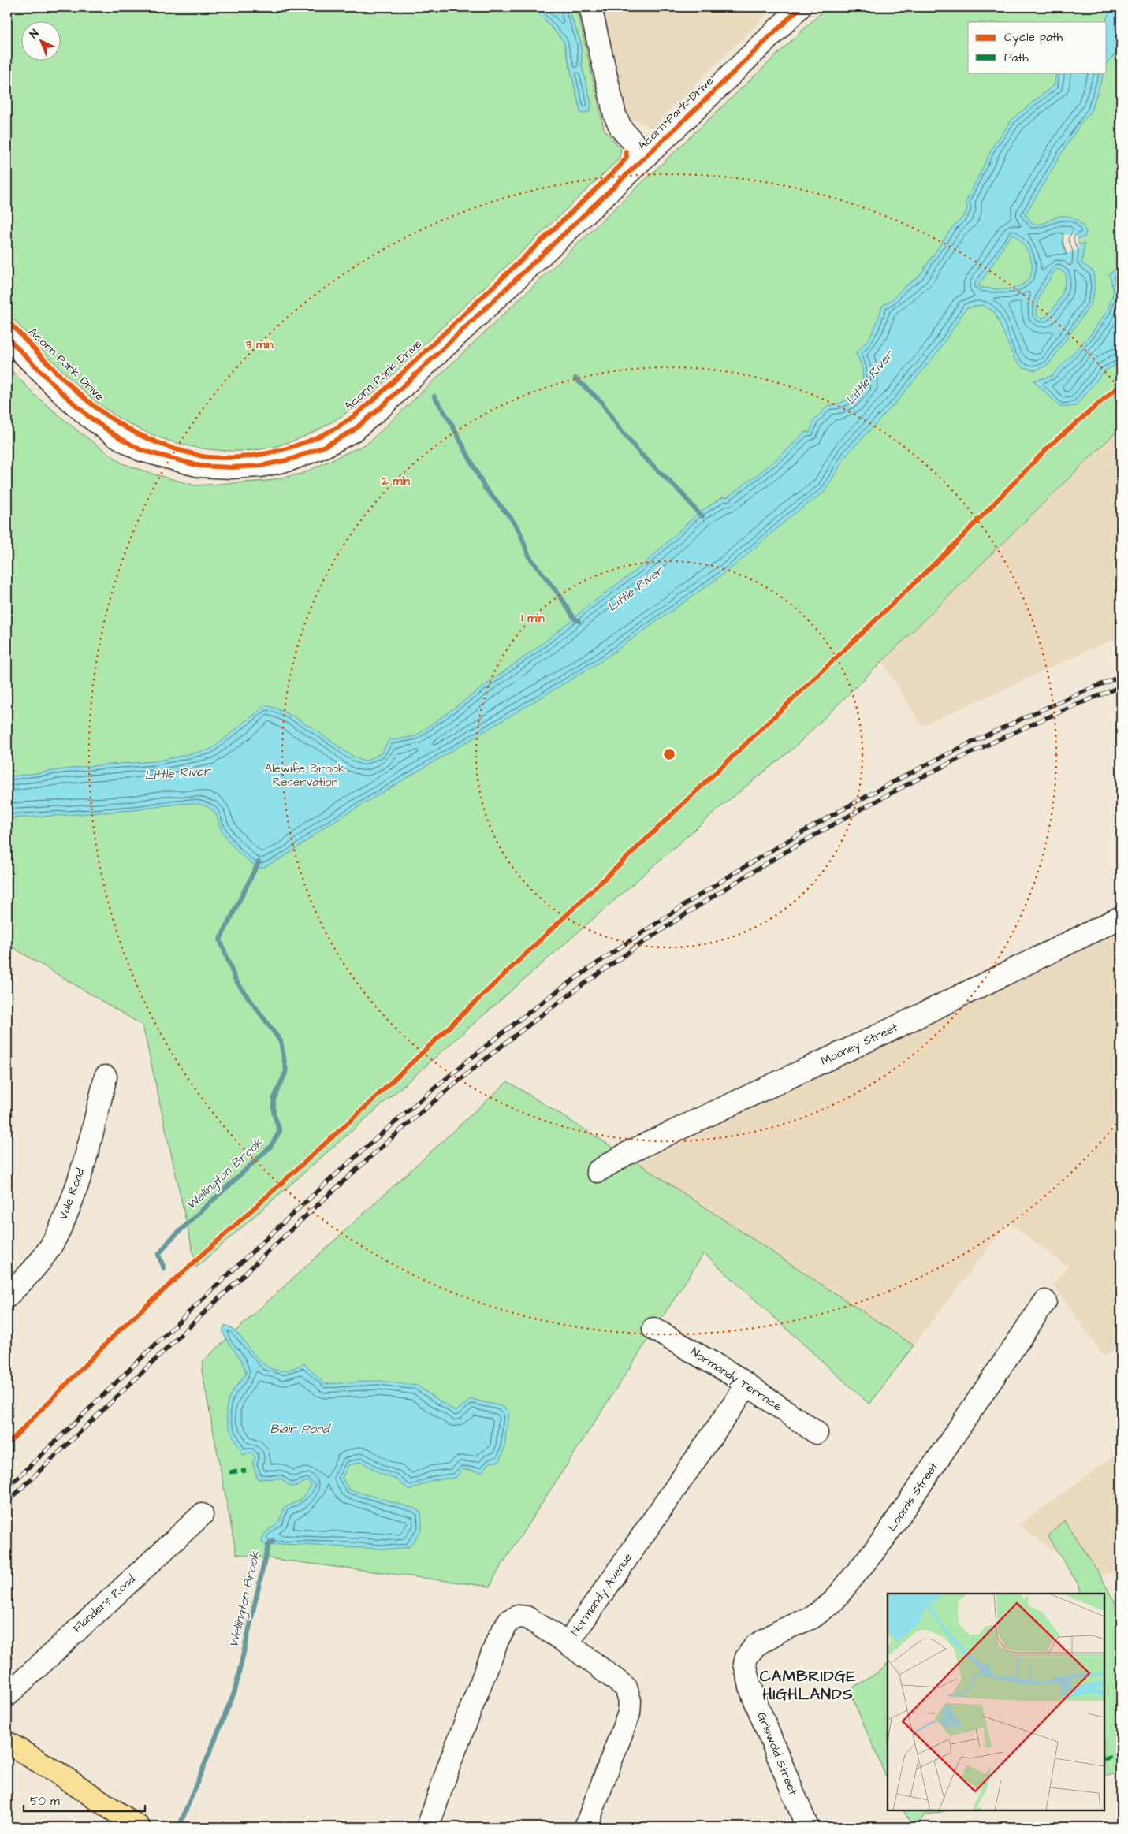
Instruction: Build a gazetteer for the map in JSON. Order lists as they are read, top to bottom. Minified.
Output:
{"streets":{"street":["Acorn Park Drive","Mooney Street","Vale Road","Normandy Terrace","Loomis Street","Normandy Avenue","Flanders Road","Griswold Street"]},"crossings":[["Normandy Terrace","Normandy Avenue"],["Loomis Street","Griswold Street"]],"districts":["CAMBRIDGE HIGHLANDS"],"water":["Little River","Wellington Brook","Blair Pond"],"parks":["Alewife Brook Reservation"],"legend":["Cycle path","Path"],"scale_bar":"50 m","north":"top left","rings":["3 min","2 min","1 min"]}
